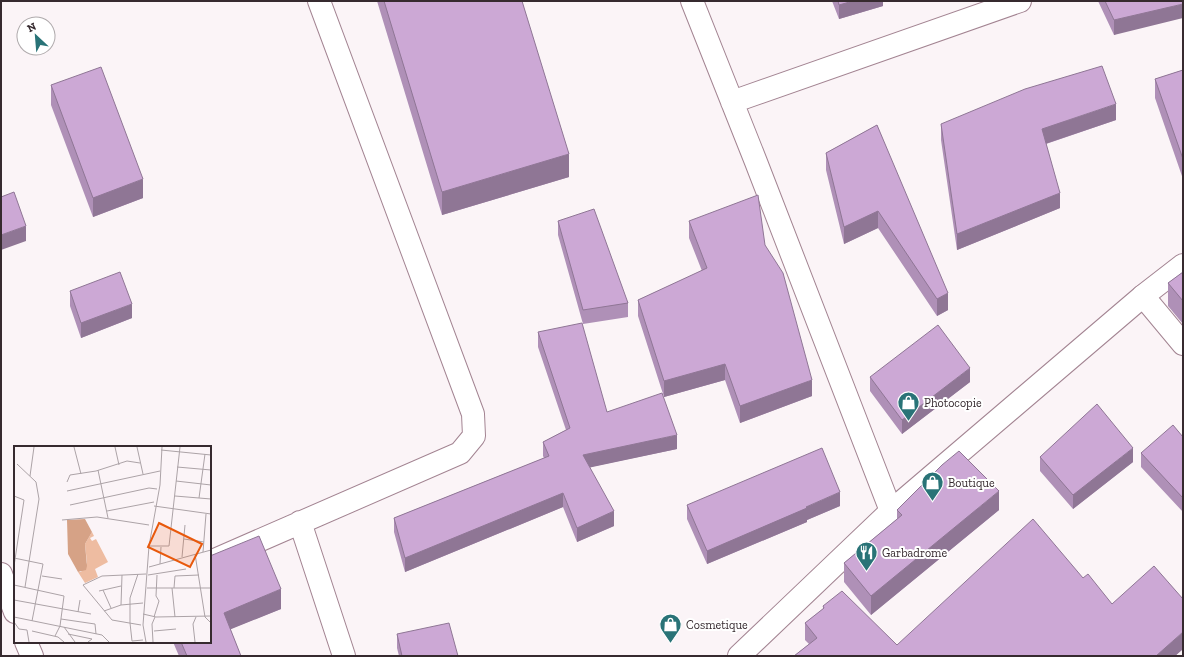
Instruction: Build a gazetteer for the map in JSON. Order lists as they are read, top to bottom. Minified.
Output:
{"places":{"shop":["Photocopie","Boutique","Cosmetique"],"restaurant":["Garbadrome"]},"north":"top left"}
